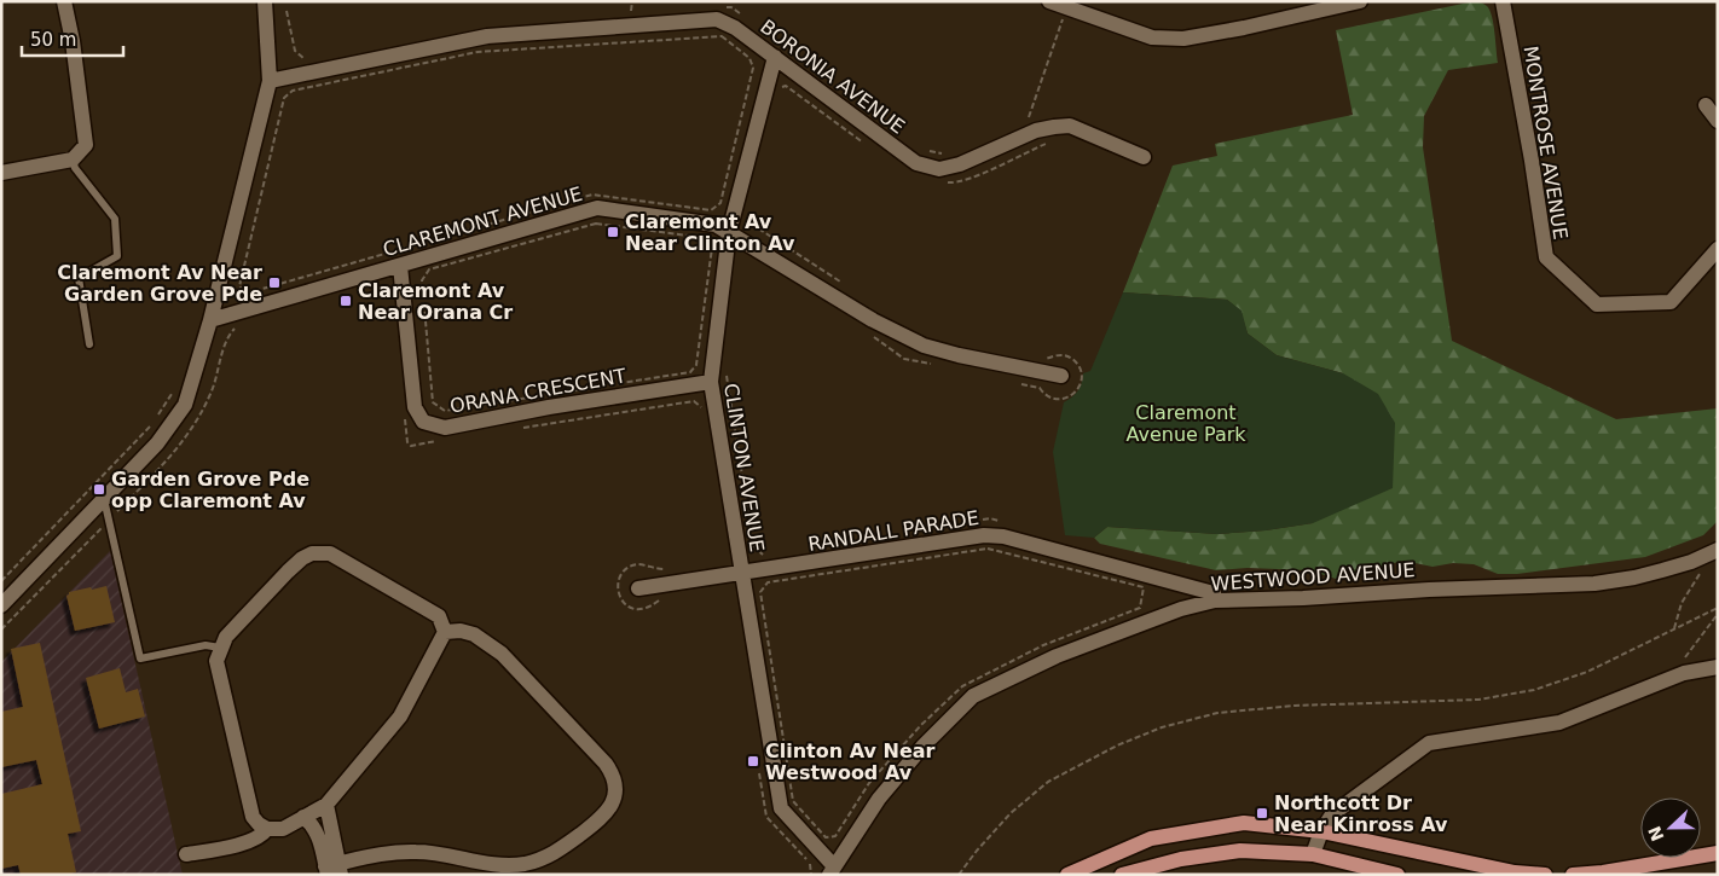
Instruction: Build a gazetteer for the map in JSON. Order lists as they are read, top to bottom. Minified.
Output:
{"streets":{"street":["BORONIA AVENUE","MONTROSE AVENUE","CLAREMONT AVENUE","ORANA CRESCENT","CLINTON AVENUE","RANDALL PARADE","WESTWOOD AVENUE"]},"crossings":[["BORONIA AVENUE","CLINTON AVENUE"],["CLAREMONT AVENUE","ORANA CRESCENT"],["CLAREMONT AVENUE","CLINTON AVENUE"],["ORANA CRESCENT","CLINTON AVENUE"],["CLINTON AVENUE","RANDALL PARADE"],["CLINTON AVENUE","WESTWOOD AVENUE"],["RANDALL PARADE","WESTWOOD AVENUE"]],"parks":["Claremont Avenue Park"],"places":{"transit":["Claremont Av Near Clinton Av","Claremont Av Near Garden Grove Pde","Claremont Av Near Orana Cr","Garden Grove Pde opp Claremont Av","Clinton Av Near Westwood Av","Northcott Dr Near Kinross Av"]},"scale_bar":"50 m","north":"left"}
